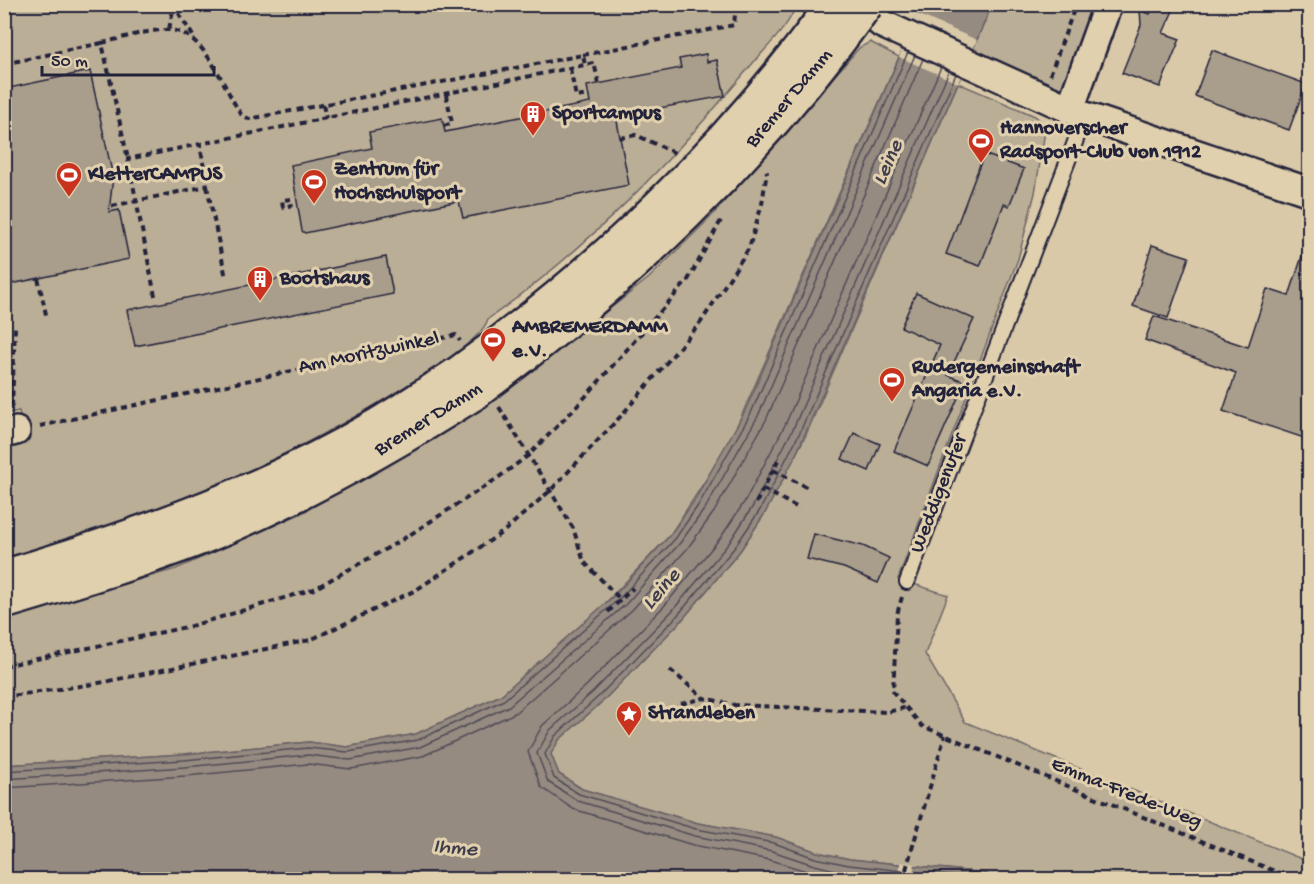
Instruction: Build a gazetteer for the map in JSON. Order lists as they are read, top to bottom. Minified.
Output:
{"streets":{"main road":["Bremer Damm"],"street":["Weddigenufer"],"path":["Am Moritzwinkel","Emma-Frede-Weg"]},"crossings":[["Bremer Damm","Am Moritzwinkel"],["Weddigenufer","Emma-Frede-Weg"]],"water":["Leine","Ihme"],"places":{"building":["Sportcampus","Bootshaus"],"sports":["Hannoverscher Radsport-Club von 1912","KletterCAMPUS","Zentrum für Hochschulsport","AMBREMERDAMM e.V.","Rudergemeinschaft Angaria e.V."],"place":["Strandleben"]},"scale_bar":"50 m"}
